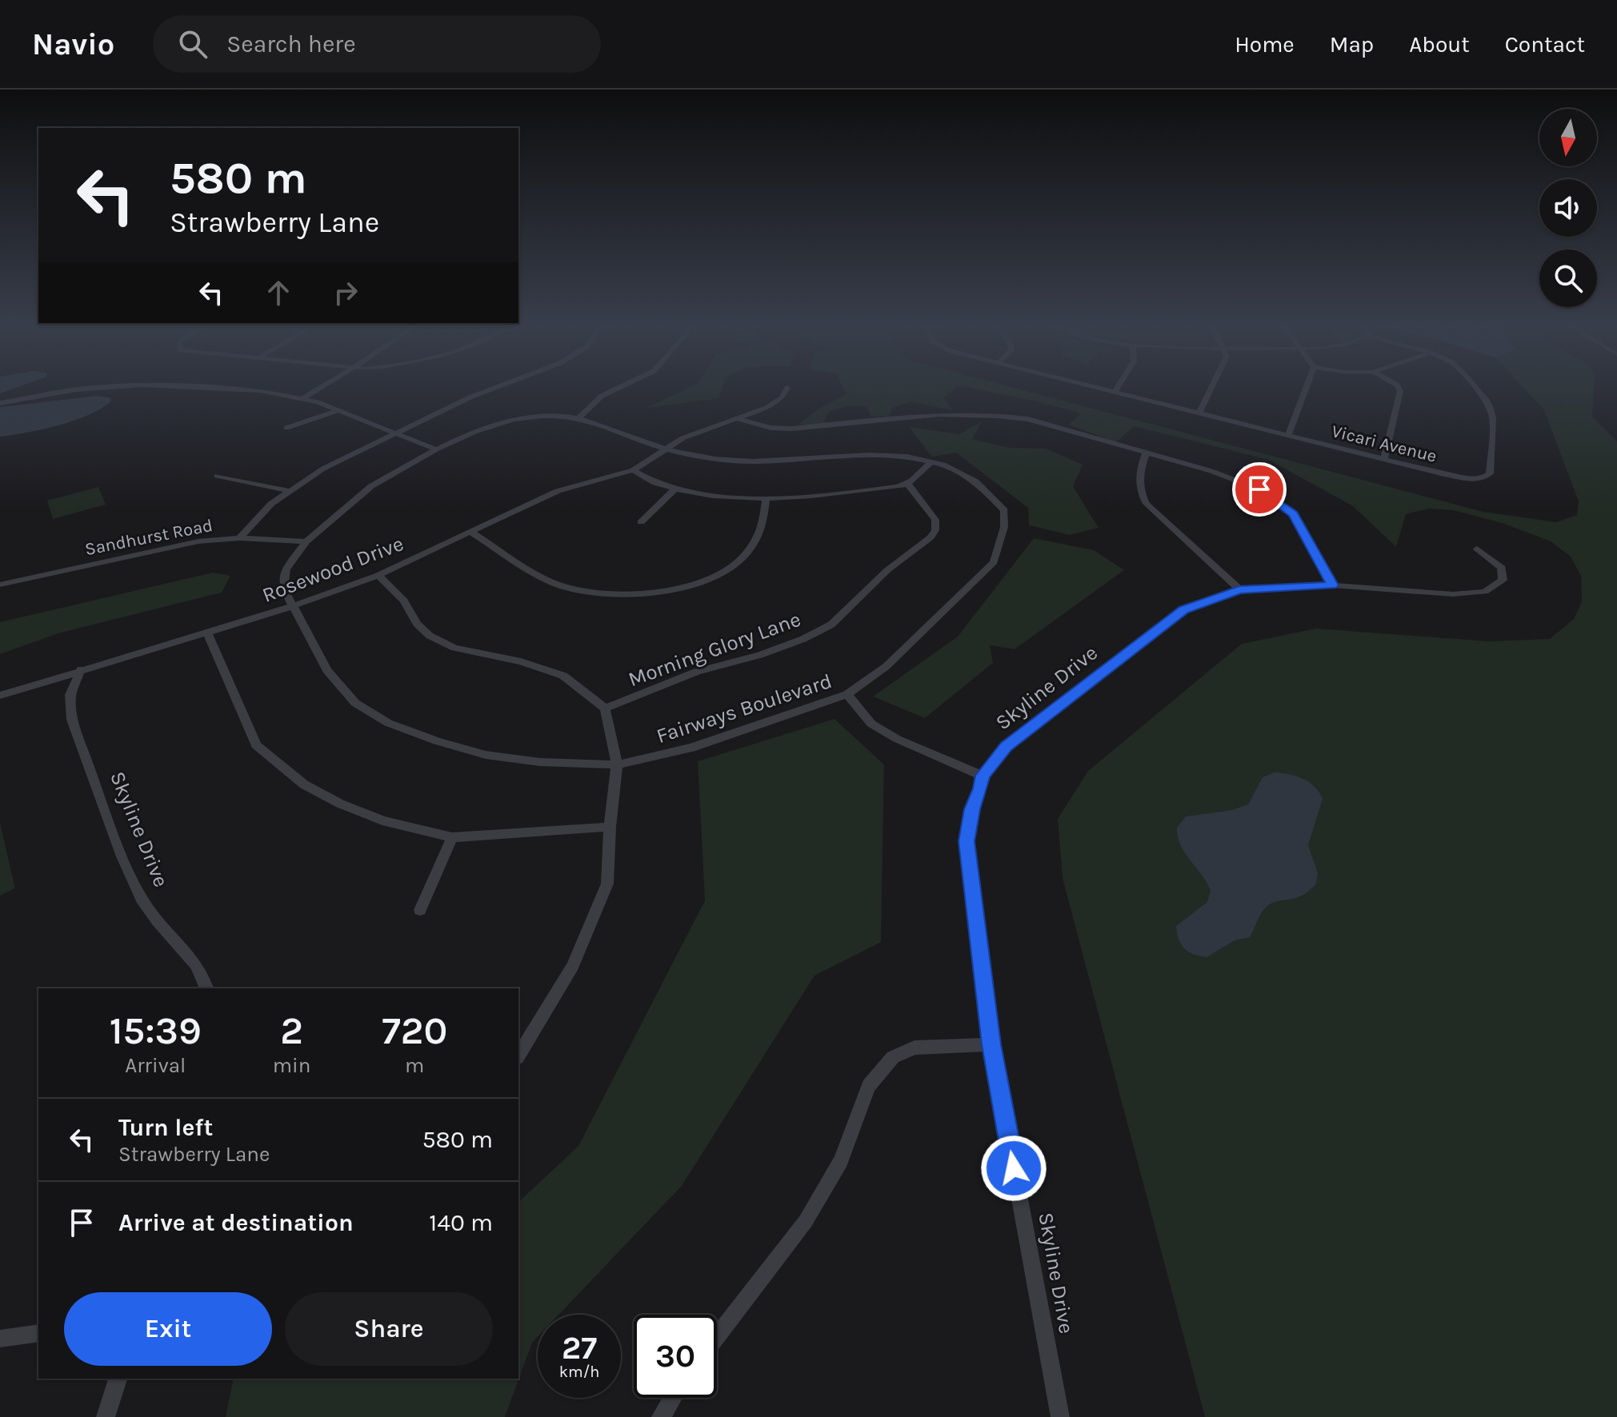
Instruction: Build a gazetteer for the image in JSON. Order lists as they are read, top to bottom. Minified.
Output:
{"streets":{"street":["Vicari Avenue","Sandhurst Road","Rosewood Drive","Morning Glory Lane","Skyline Drive","Fairways Boulevard"]},"crossings":[["Sandhurst Road","Fairways Boulevard"],["Rosewood Drive","Skyline Drive"],["Rosewood Drive","Fairways Boulevard"]],"north":"bottom","page":{"header":"Navio","search":"Search here","nav":["Home","Map","About","Contact"],"turn":["580 m","Strawberry Lane"],"eta":["15:39","Arrival","2","min","720","m"],"list":[{"name":"Turn left","note":"Strawberry Lane","value":"580 m"},{"name":"Arrive at destination","value":"140 m"}],"buttons":["Exit","Share"],"speed":"27 km/h","limit":"30"}}
